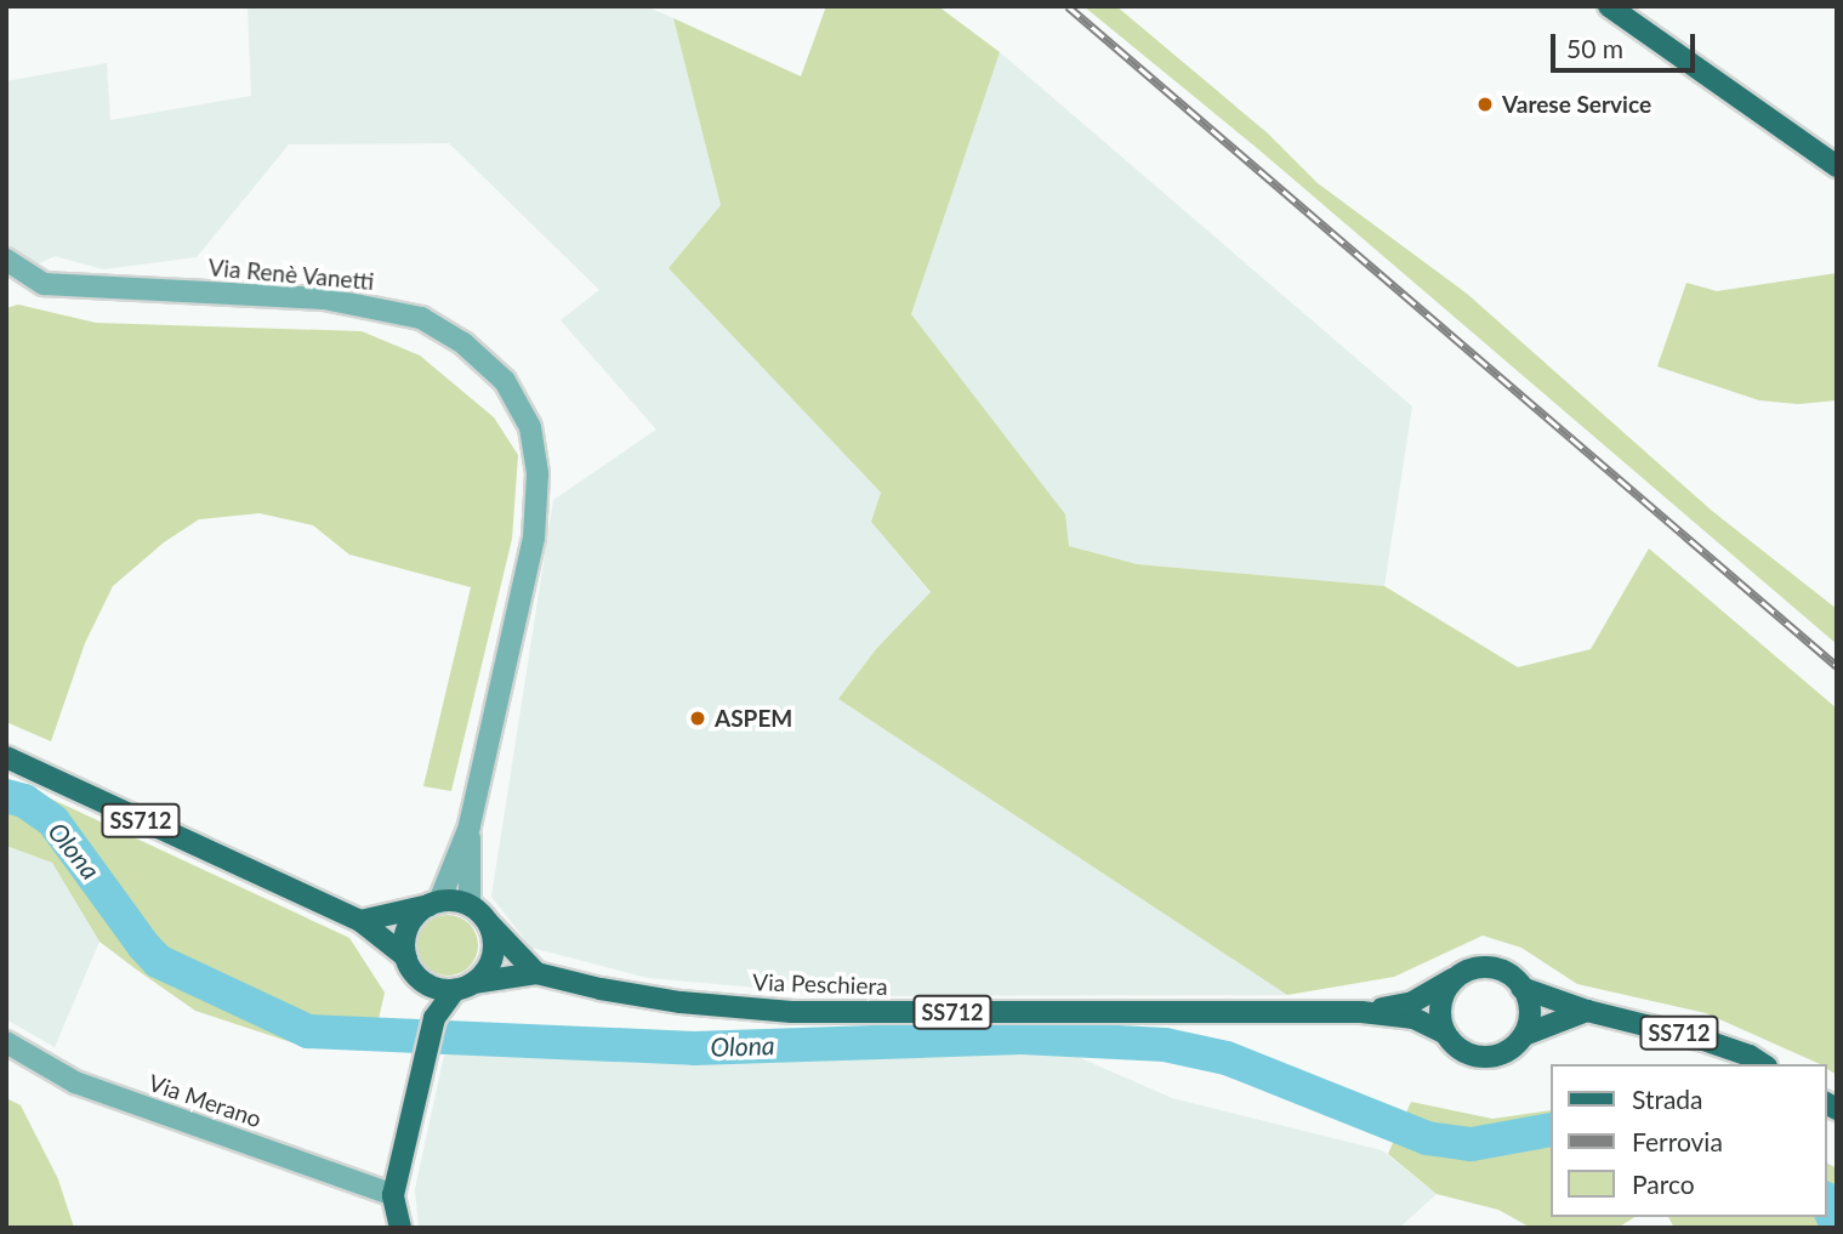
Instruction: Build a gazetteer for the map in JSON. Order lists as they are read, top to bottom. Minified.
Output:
{"streets":{"main road":["SS712","Via Peschiera"],"street":["Via Renè Vanetti","Via Merano"]},"crossings":[["Via Renè Vanetti","SS712"],["Via Renè Vanetti","Via Peschiera"],["SS712","Via Peschiera"]],"water":["Olona"],"places":["Varese Service","ASPEM"],"legend":["Strada","Ferrovia","Parco"],"scale_bar":"50 m"}
